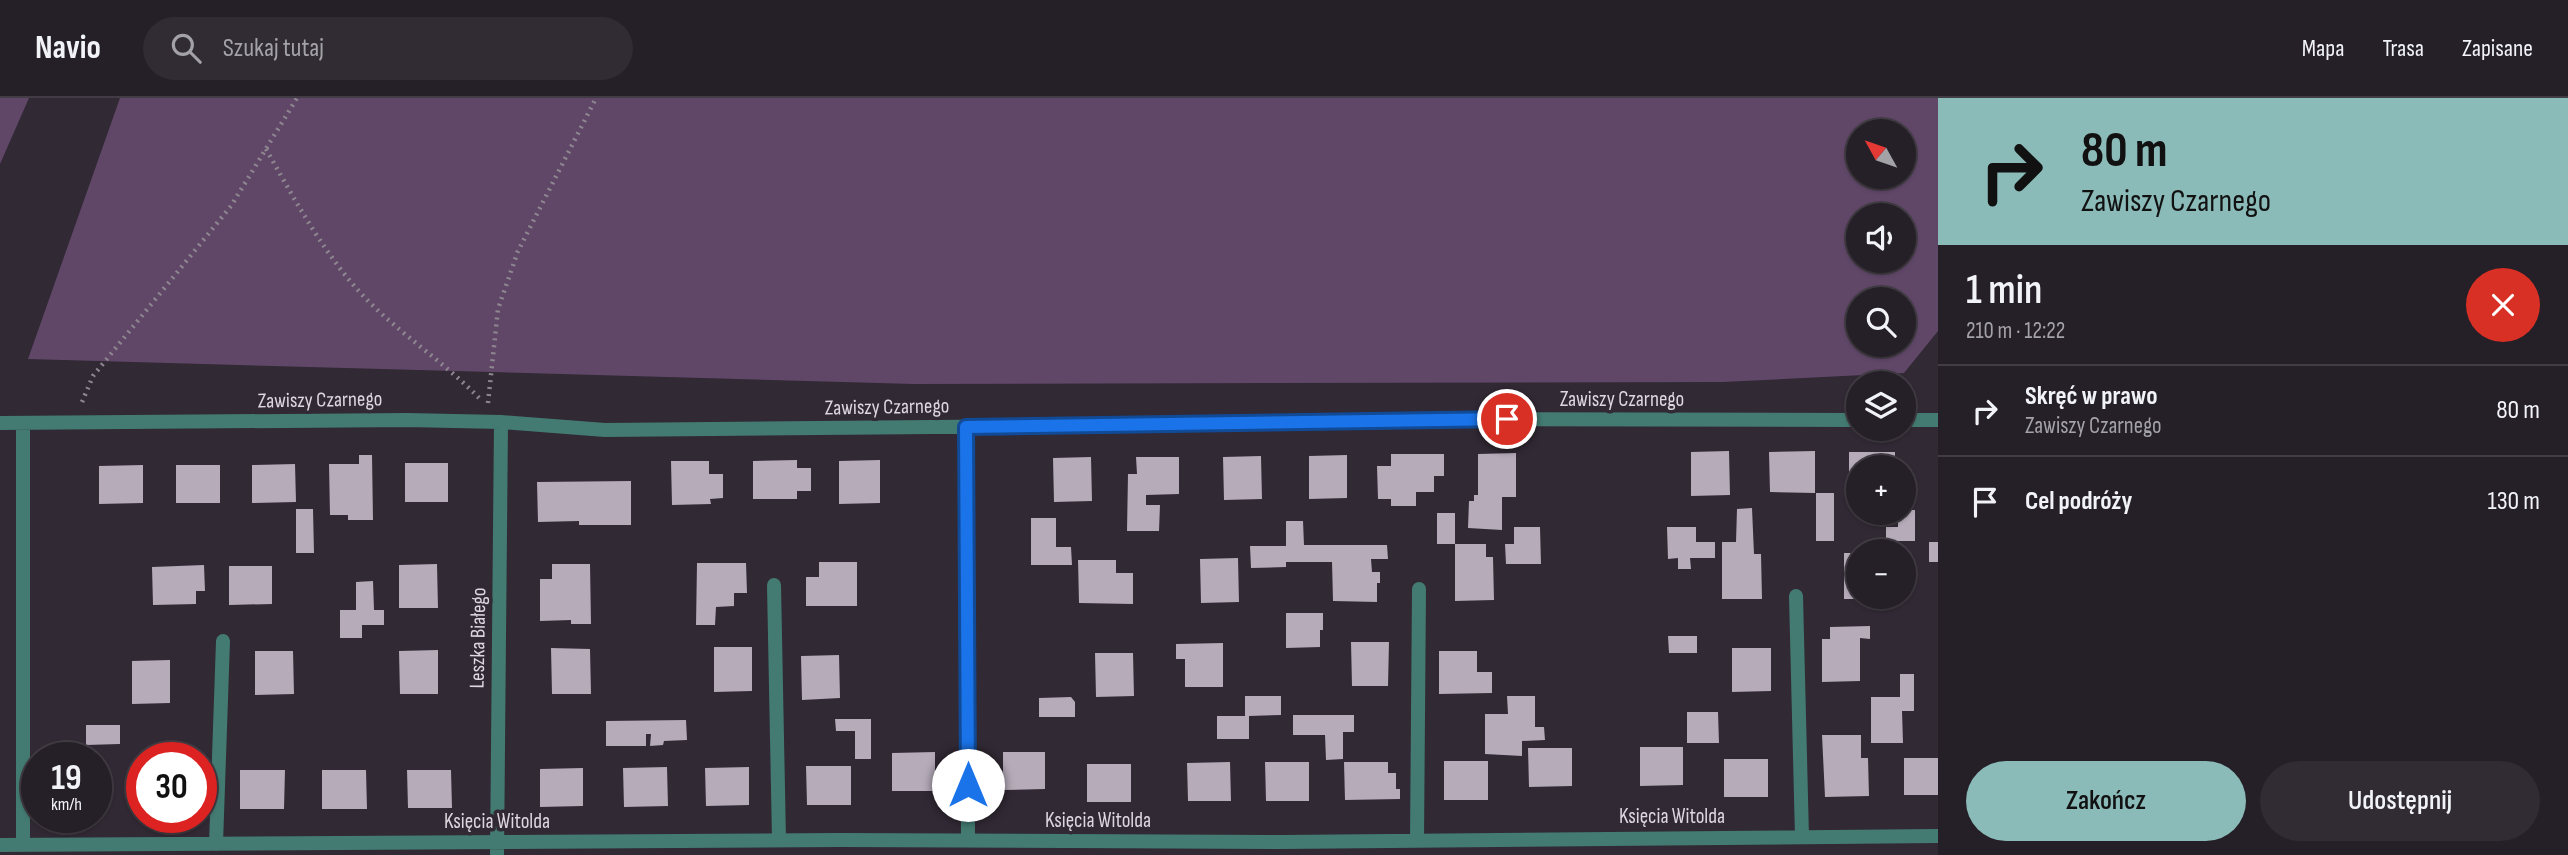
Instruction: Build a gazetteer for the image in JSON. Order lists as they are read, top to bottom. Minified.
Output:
{"streets":{"street":["Zawiszy Czarnego","Leszka Białego","Księcia Witolda"]},"crossings":[["Zawiszy Czarnego","Leszka Białego"],["Leszka Białego","Księcia Witolda"]],"north":"top left","page":{"header":"Navio","search":"Szukaj tutaj","nav":["Mapa","Trasa","Zapisane"],"turn":["80 m","Zawiszy Czarnego"],"map_buttons":["+","−"],"heading":["1 min","210 m · 12:22"],"list":[{"name":"Skręć w prawo","note":"Zawiszy Czarnego","value":"80 m"},{"name":"Cel podróży","value":"130 m"}],"speed":"19 km/h","limit":"30","buttons":["Zakończ","Udostępnij"]}}
